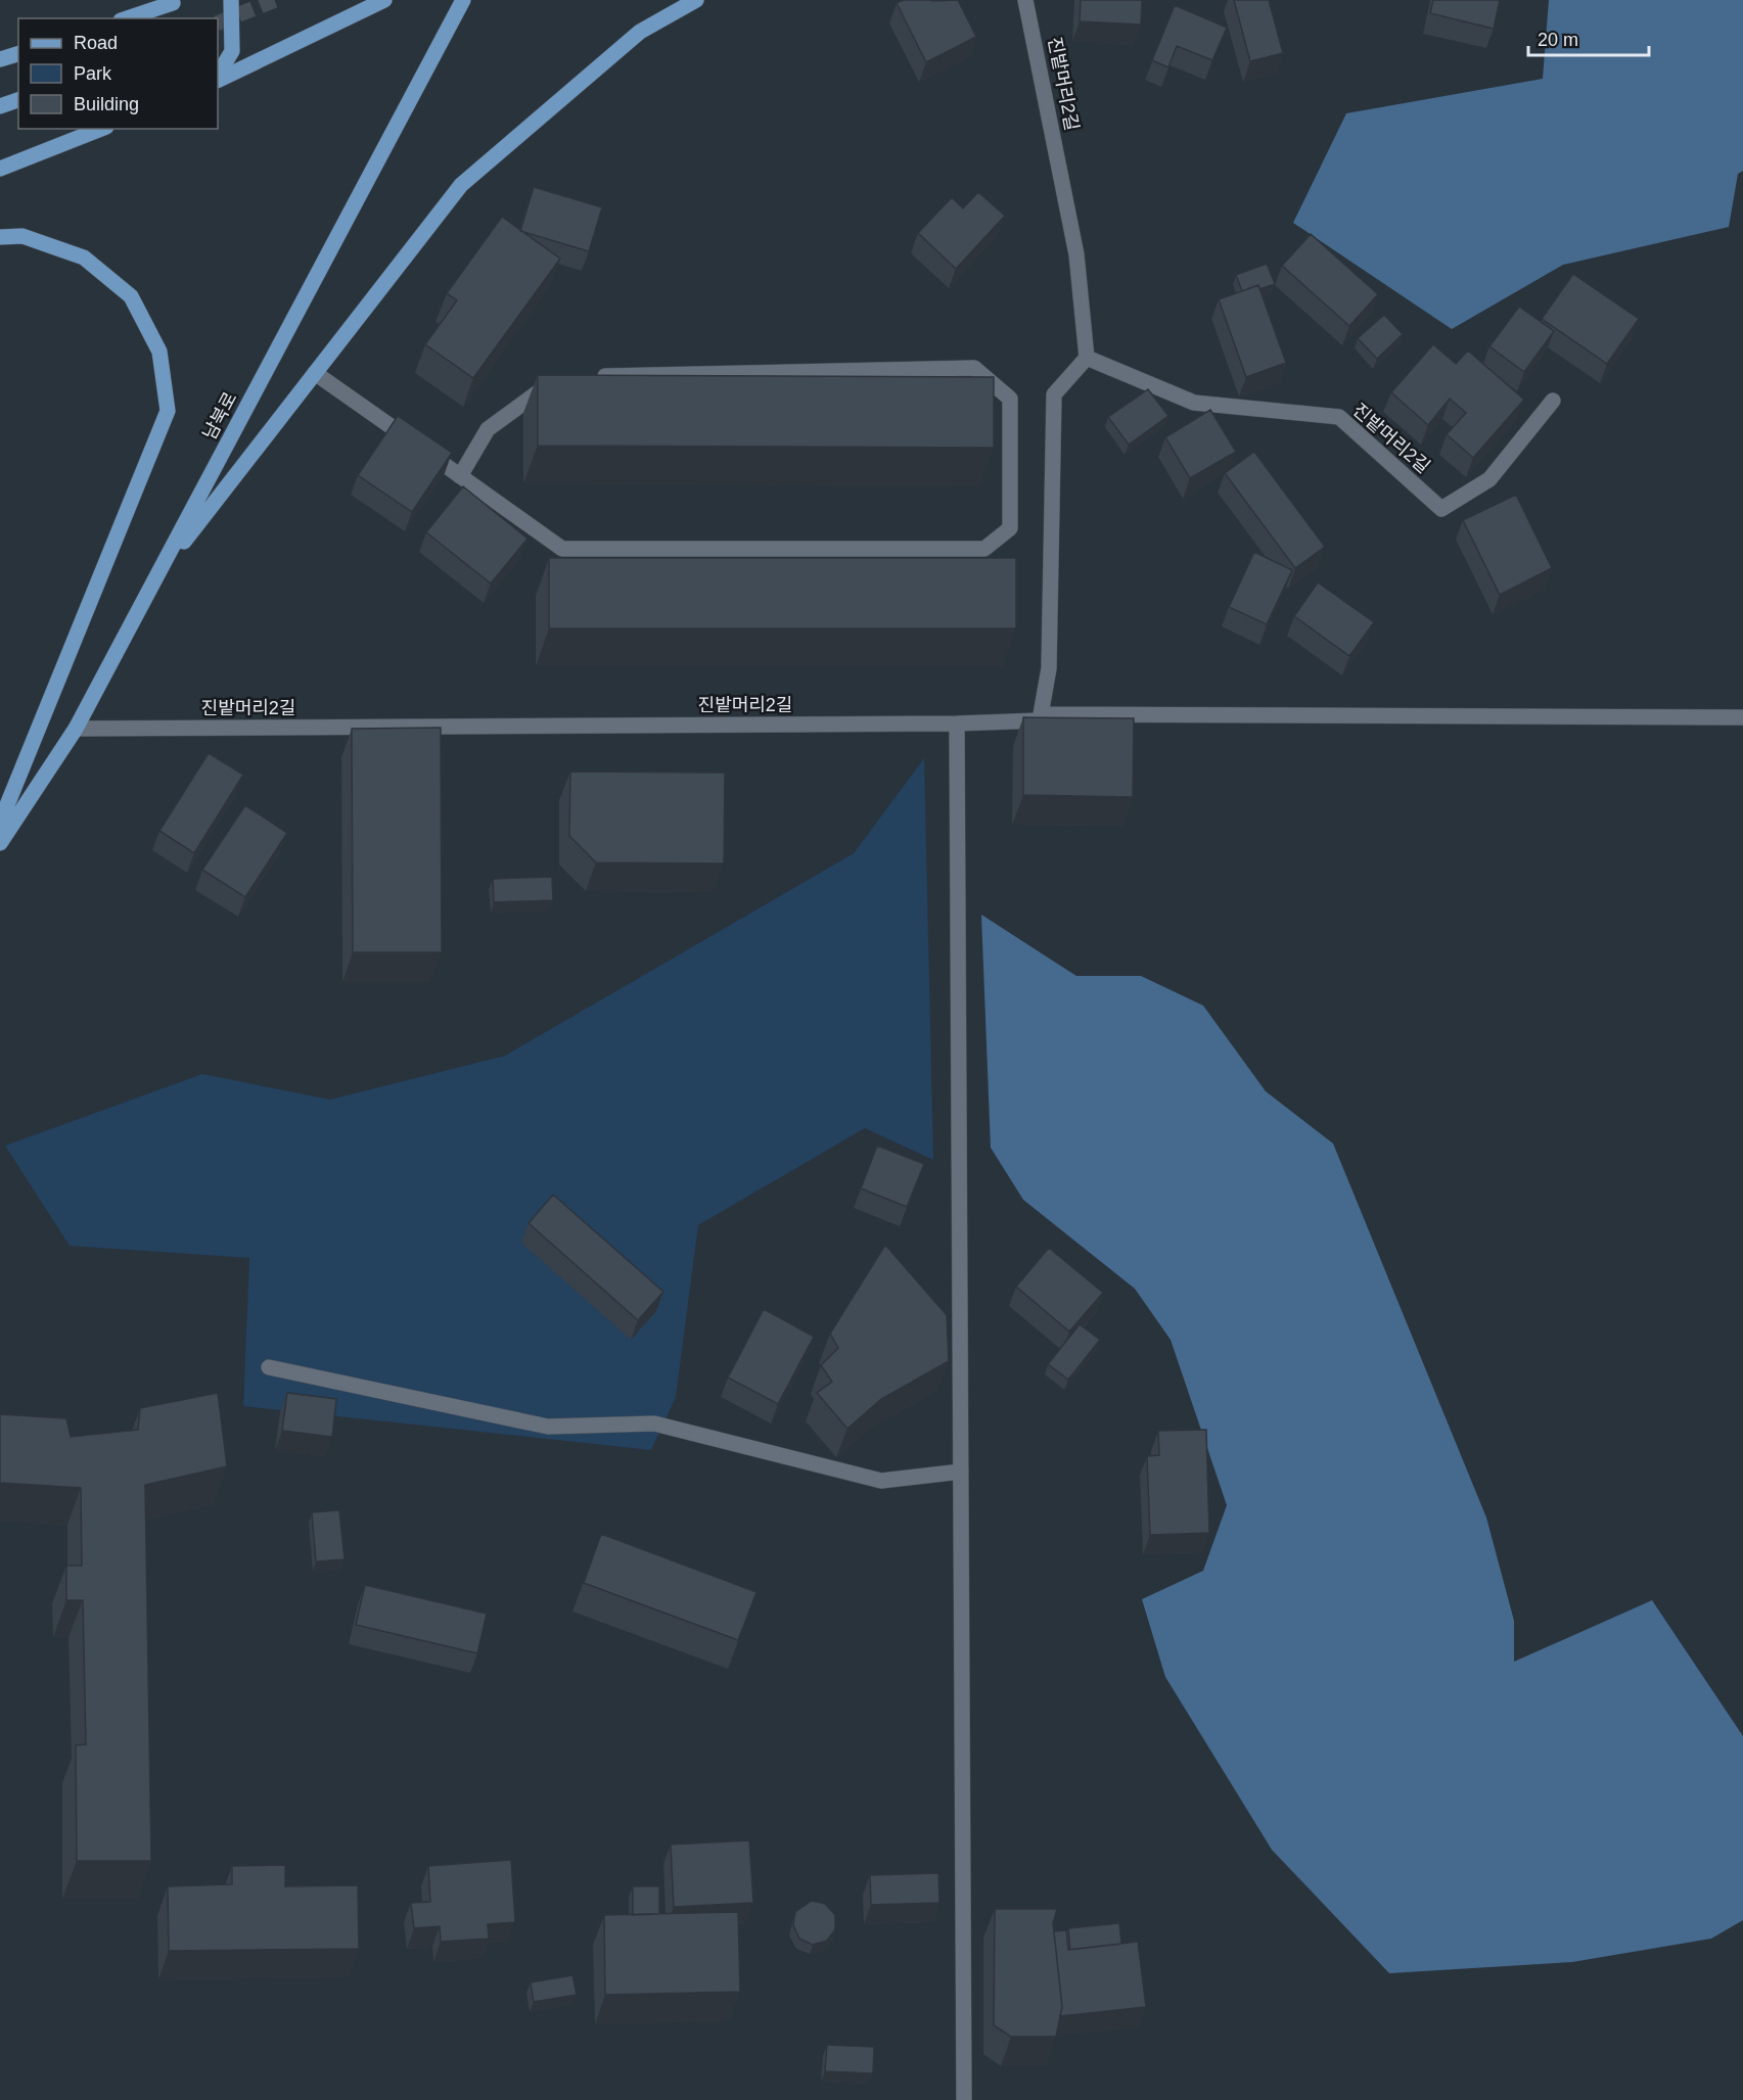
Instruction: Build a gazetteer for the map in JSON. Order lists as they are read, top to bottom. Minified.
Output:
{"streets":{"main road":["남북로"],"street":["진밭머리2길"]},"crossings":[["진밭머리2길","남북로"]],"legend":["Road","Park","Building"],"scale_bar":"20 m"}
